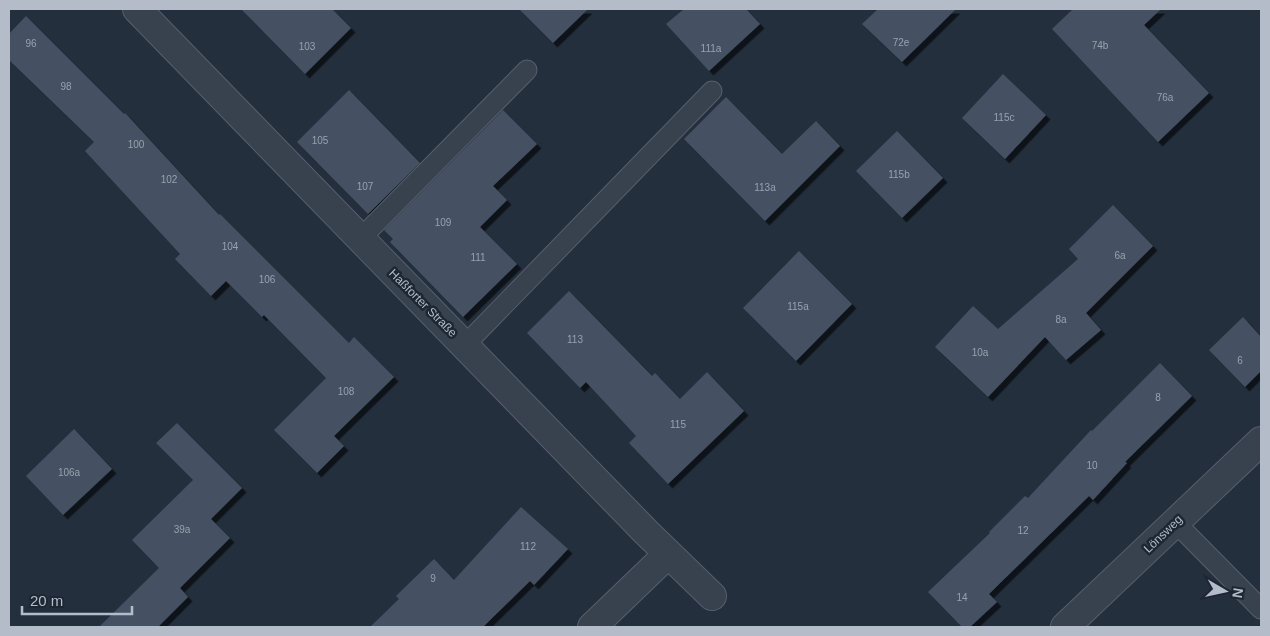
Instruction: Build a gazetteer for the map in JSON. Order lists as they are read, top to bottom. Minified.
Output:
{"streets":{"street":["Haßforter Straße","Lönsweg"]},"house_numbers":["72e","96","74b","103","111a","98","76a","115c","105","100","115b","102","107","113a","109","104","6a","111","106","115a","8a","113","10a","6","108","8","115","10","106a","39a","12","112","9","14"],"scale_bar":"20 m","north":"right"}
